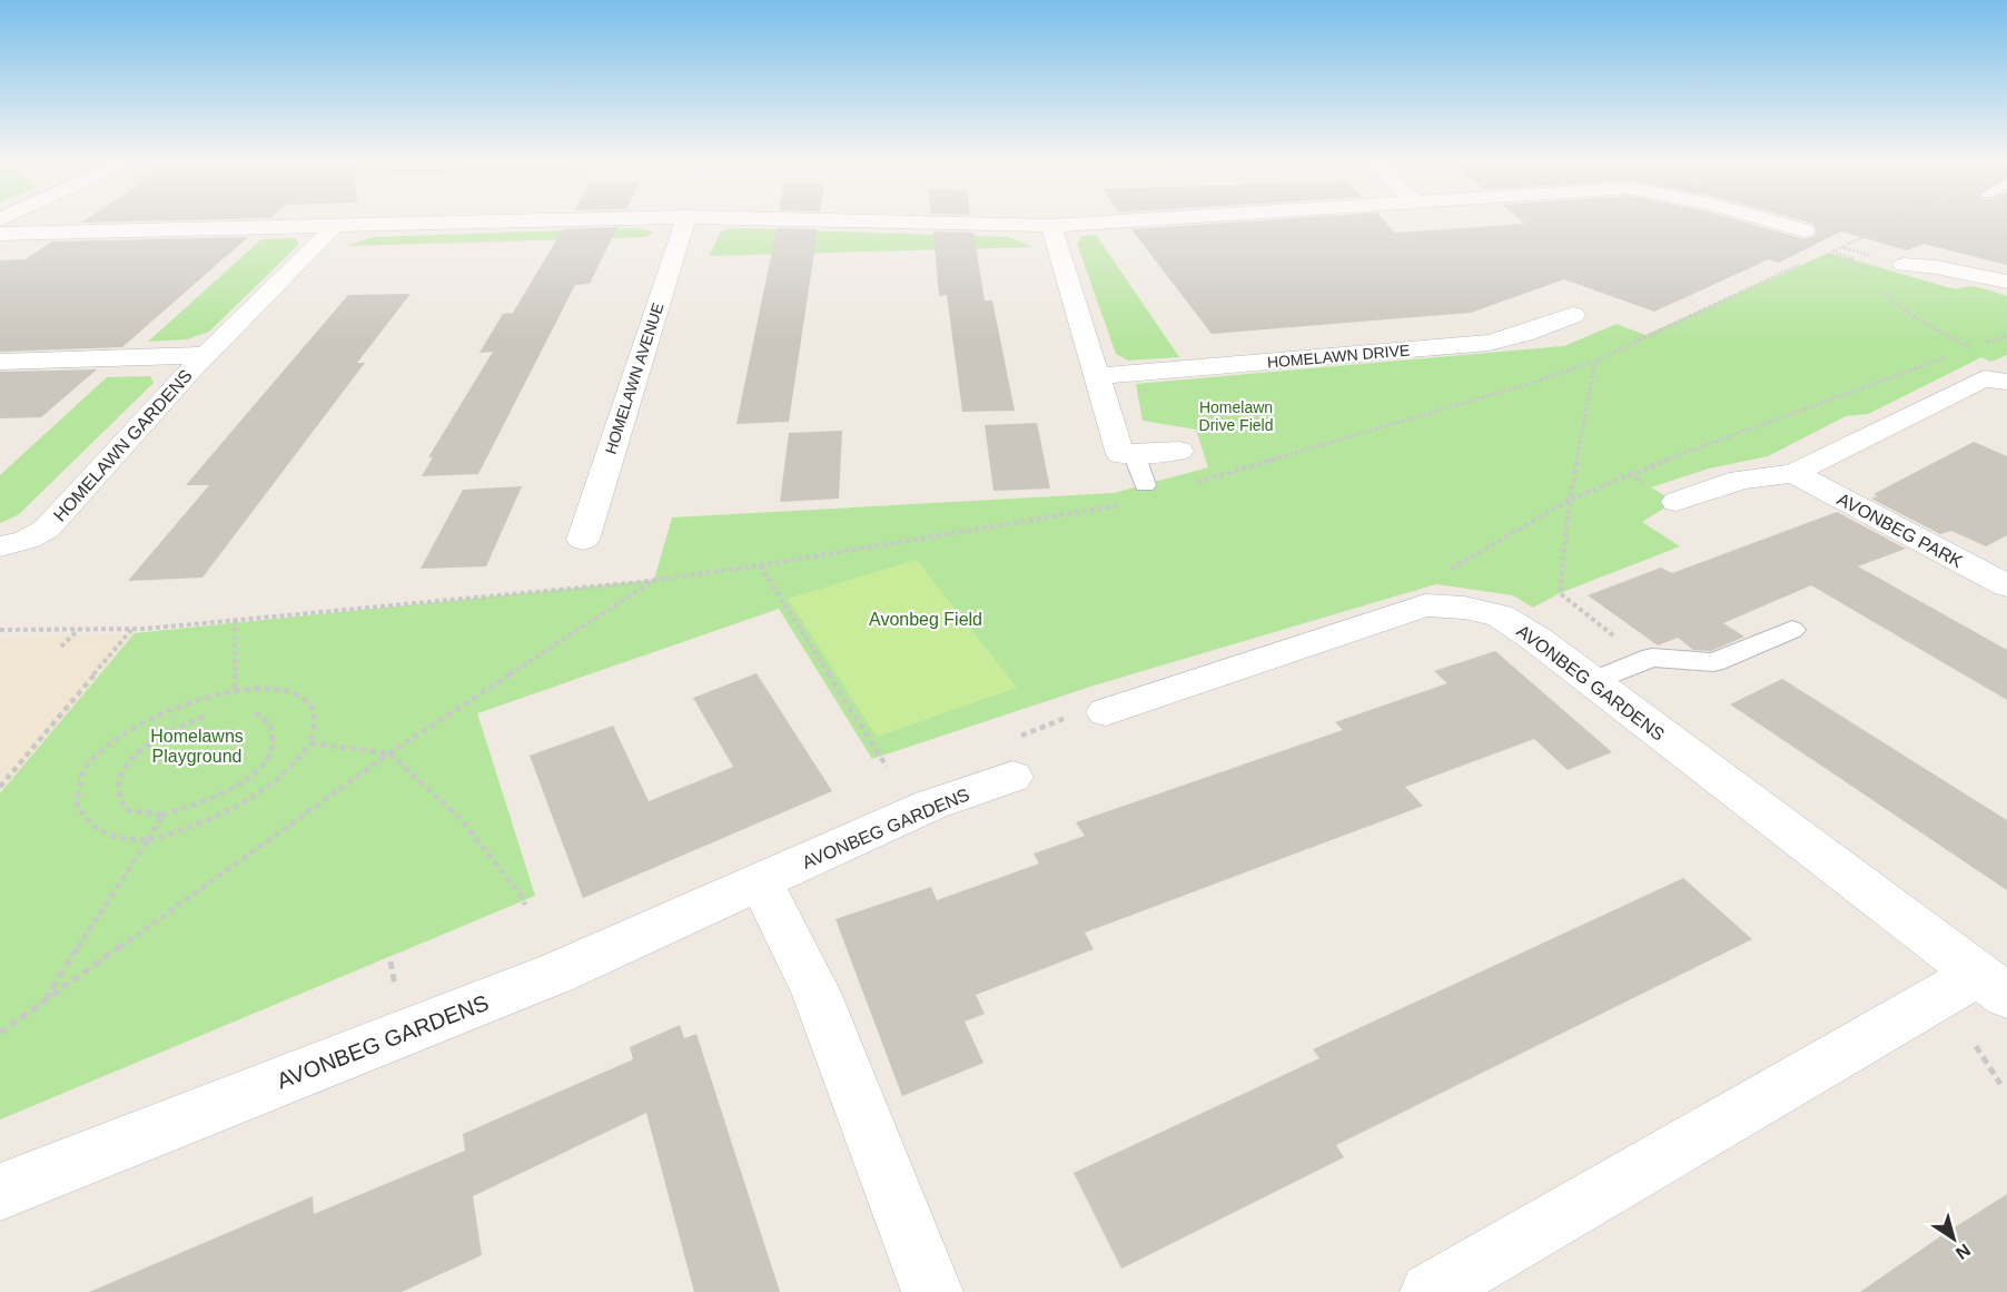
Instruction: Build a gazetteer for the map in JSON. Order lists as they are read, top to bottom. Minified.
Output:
{"streets":{"street":["HOMELAWN DRIVE","HOMELAWN AVENUE","HOMELAWN GARDENS","AVONBEG PARK","AVONBEG GARDENS"]},"parks":["Homelawn Drive Field","Avonbeg Field","Homelawns Playground"],"north":"bottom right"}
